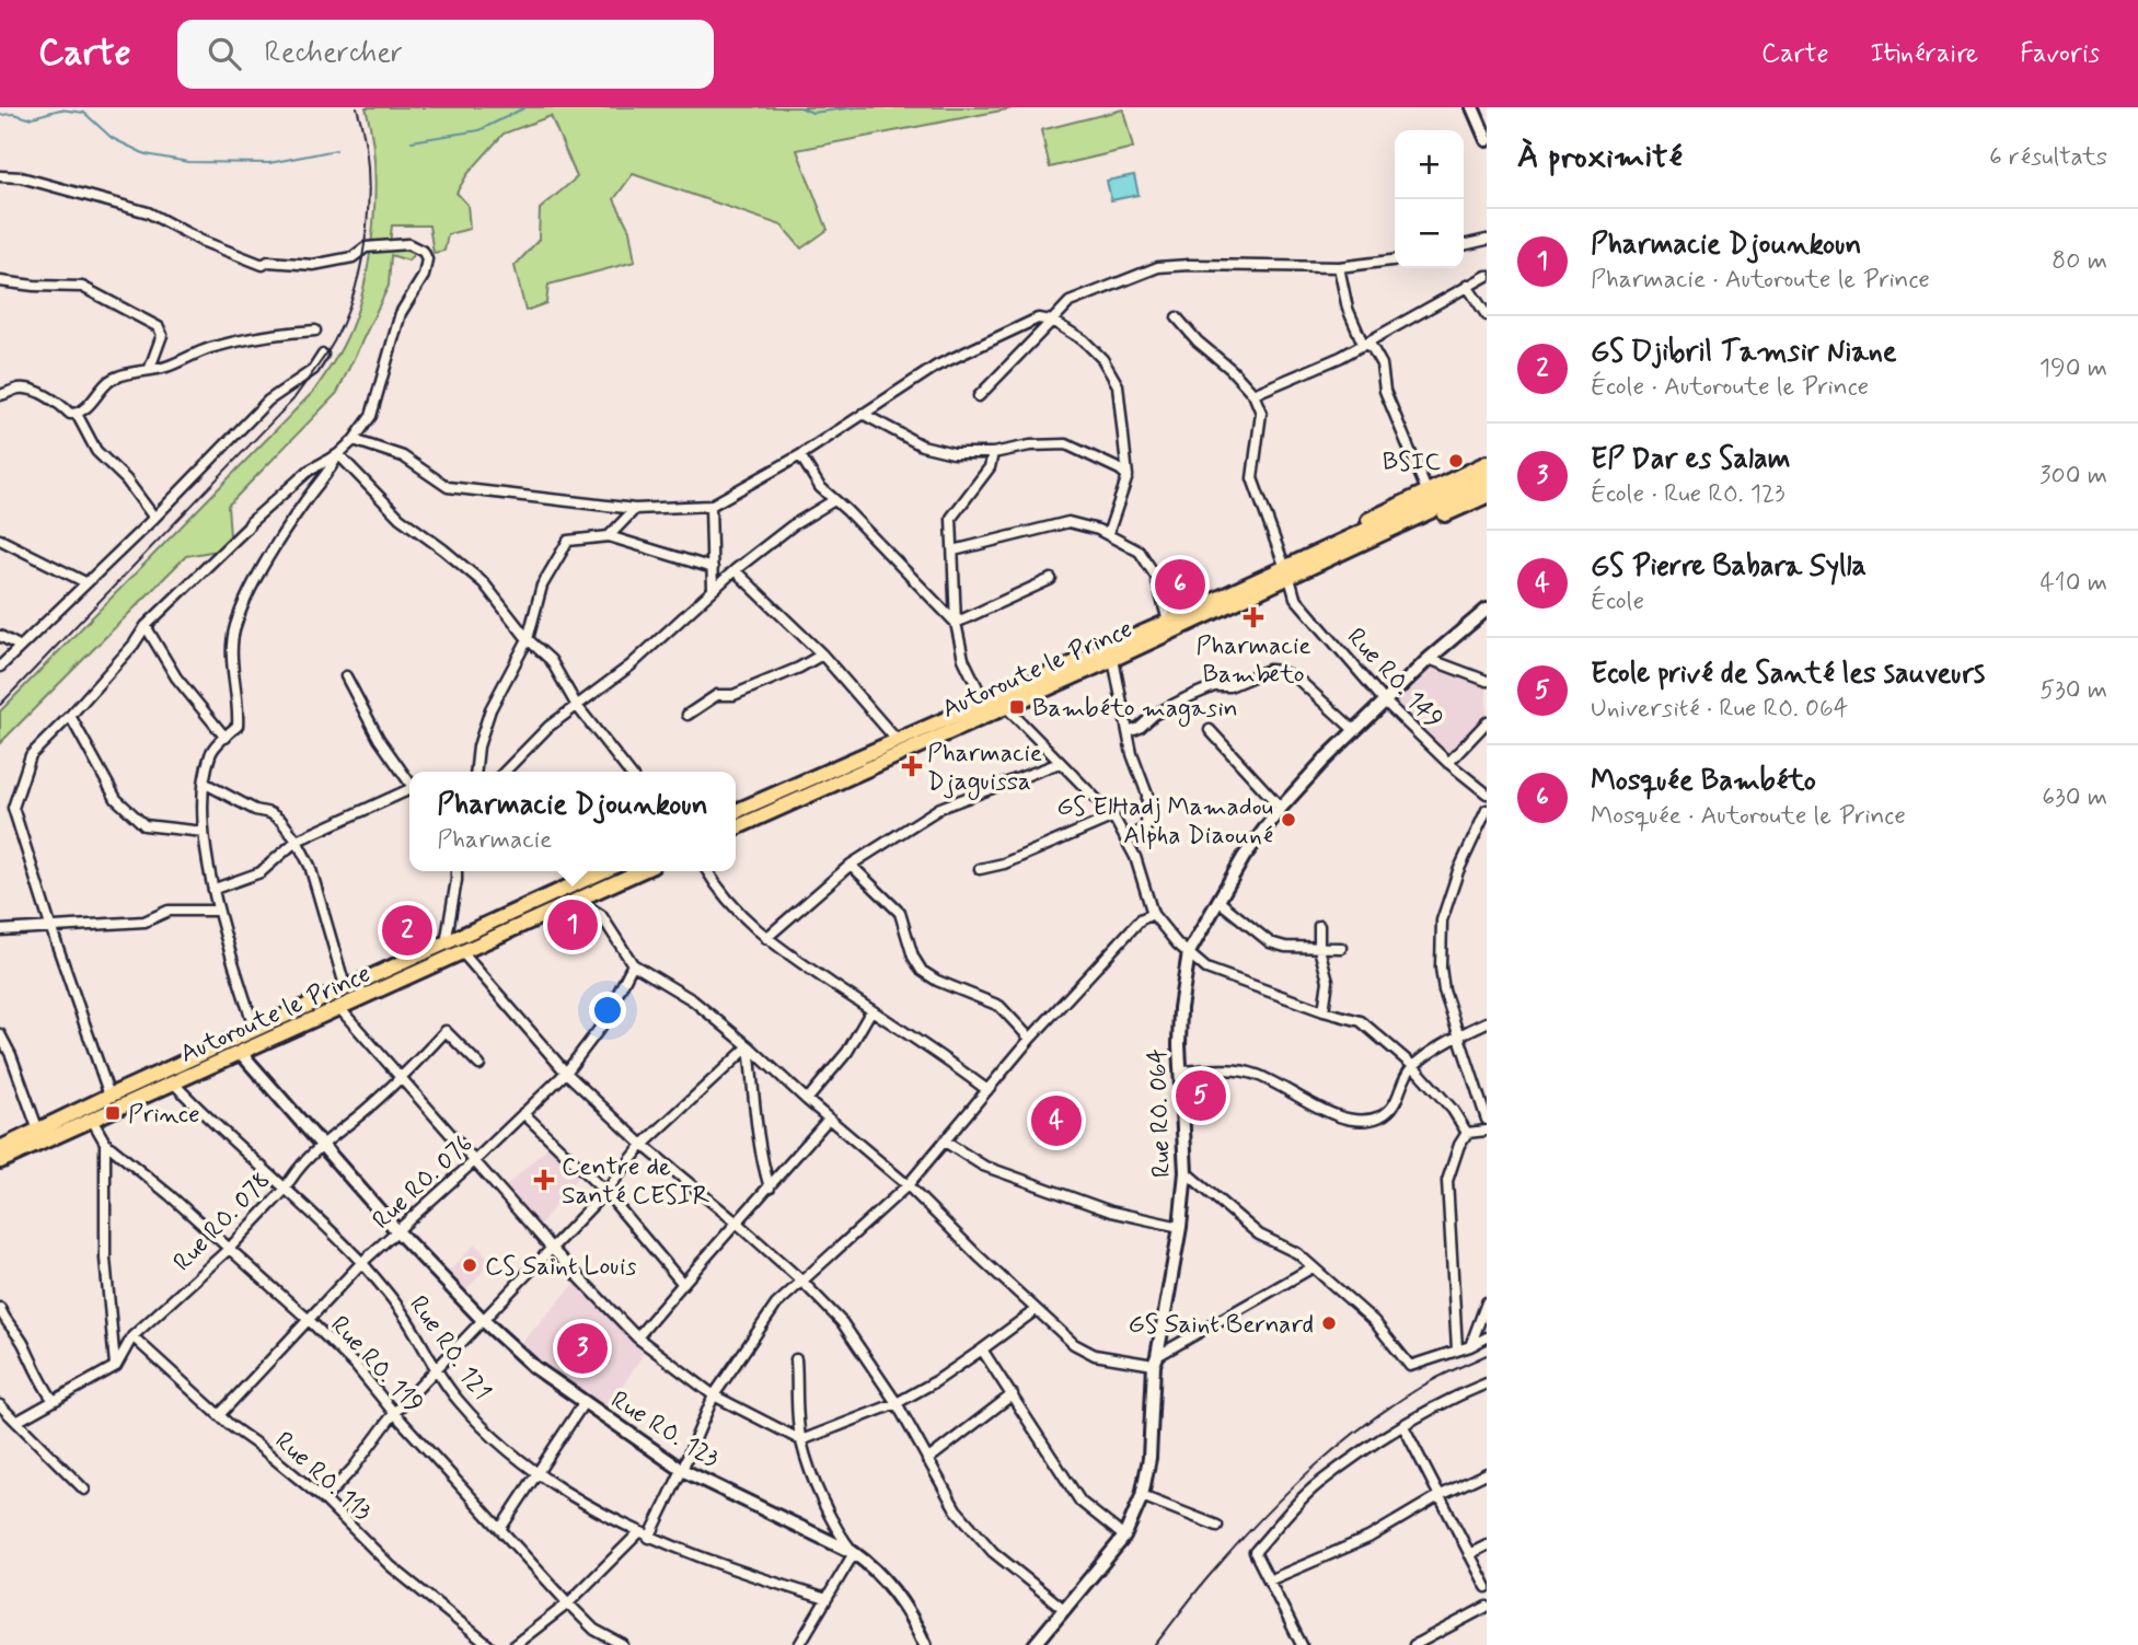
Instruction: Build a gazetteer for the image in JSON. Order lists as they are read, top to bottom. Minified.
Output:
{"streets":{"main road":["Autoroute le Prince"],"street":["Rue RO. 149","Rue RO. 064","Rue RO. 076","Rue RO. 078","Rue RO. 121","Rue RO. 119","Rue RO. 123","Rue RO. 113"]},"crossings":[["Autoroute le Prince","Rue RO. 149"],["Autoroute le Prince","Rue RO. 121"],["Autoroute le Prince","Rue RO. 119"],["Autoroute le Prince","Rue RO. 123"],["Rue RO. 149","Rue RO. 064"],["Rue RO. 076","Rue RO. 121"],["Rue RO. 076","Rue RO. 119"],["Rue RO. 076","Rue RO. 123"],["Rue RO. 076","Rue RO. 113"],["Rue RO. 078","Rue RO. 121"],["Rue RO. 078","Rue RO. 119"],["Rue RO. 078","Rue RO. 123"],["Rue RO. 078","Rue RO. 113"]],"places":{"other":["BSIC","GS ElHadj Mamadou Alpha Diaouné","CS Saint Louis","GS Saint Bernard"],"health":["Pharmacie Bambeto","Pharmacie Djaguissa","Centre de Santé CESIR"],"transit":["Bambéto magasin","Prince"]},"page":{"header":"Carte","search":"Rechercher","nav":["Carte","Itinéraire","Favoris"],"heading":["À proximité","6 résultats"],"map_buttons":["+","−"],"list":[{"mark":"1","name":"Pharmacie Djounkoun","note":"Pharmacie · Autoroute le Prince","value":"80 m"},{"mark":"2","name":"GS Djibril Tamsir Niane","note":"École · Autoroute le Prince","value":"190 m"},{"mark":"3","name":"EP Dar es Salam","note":"École · Rue RO. 123","value":"300 m"},{"mark":"4","name":"GS Pierre Babara Sylla","note":"École","value":"410 m"},{"mark":"5","name":"Ecole privé de Santé les sauveurs","note":"Université · Rue RO. 064","value":"530 m"},{"mark":"6","name":"Mosquée Bambéto","note":"Mosquée · Autoroute le Prince","value":"630 m"}],"pins":["6","1","2","5","4","3"],"popup":["Pharmacie Djounkoun","Pharmacie"]}}
